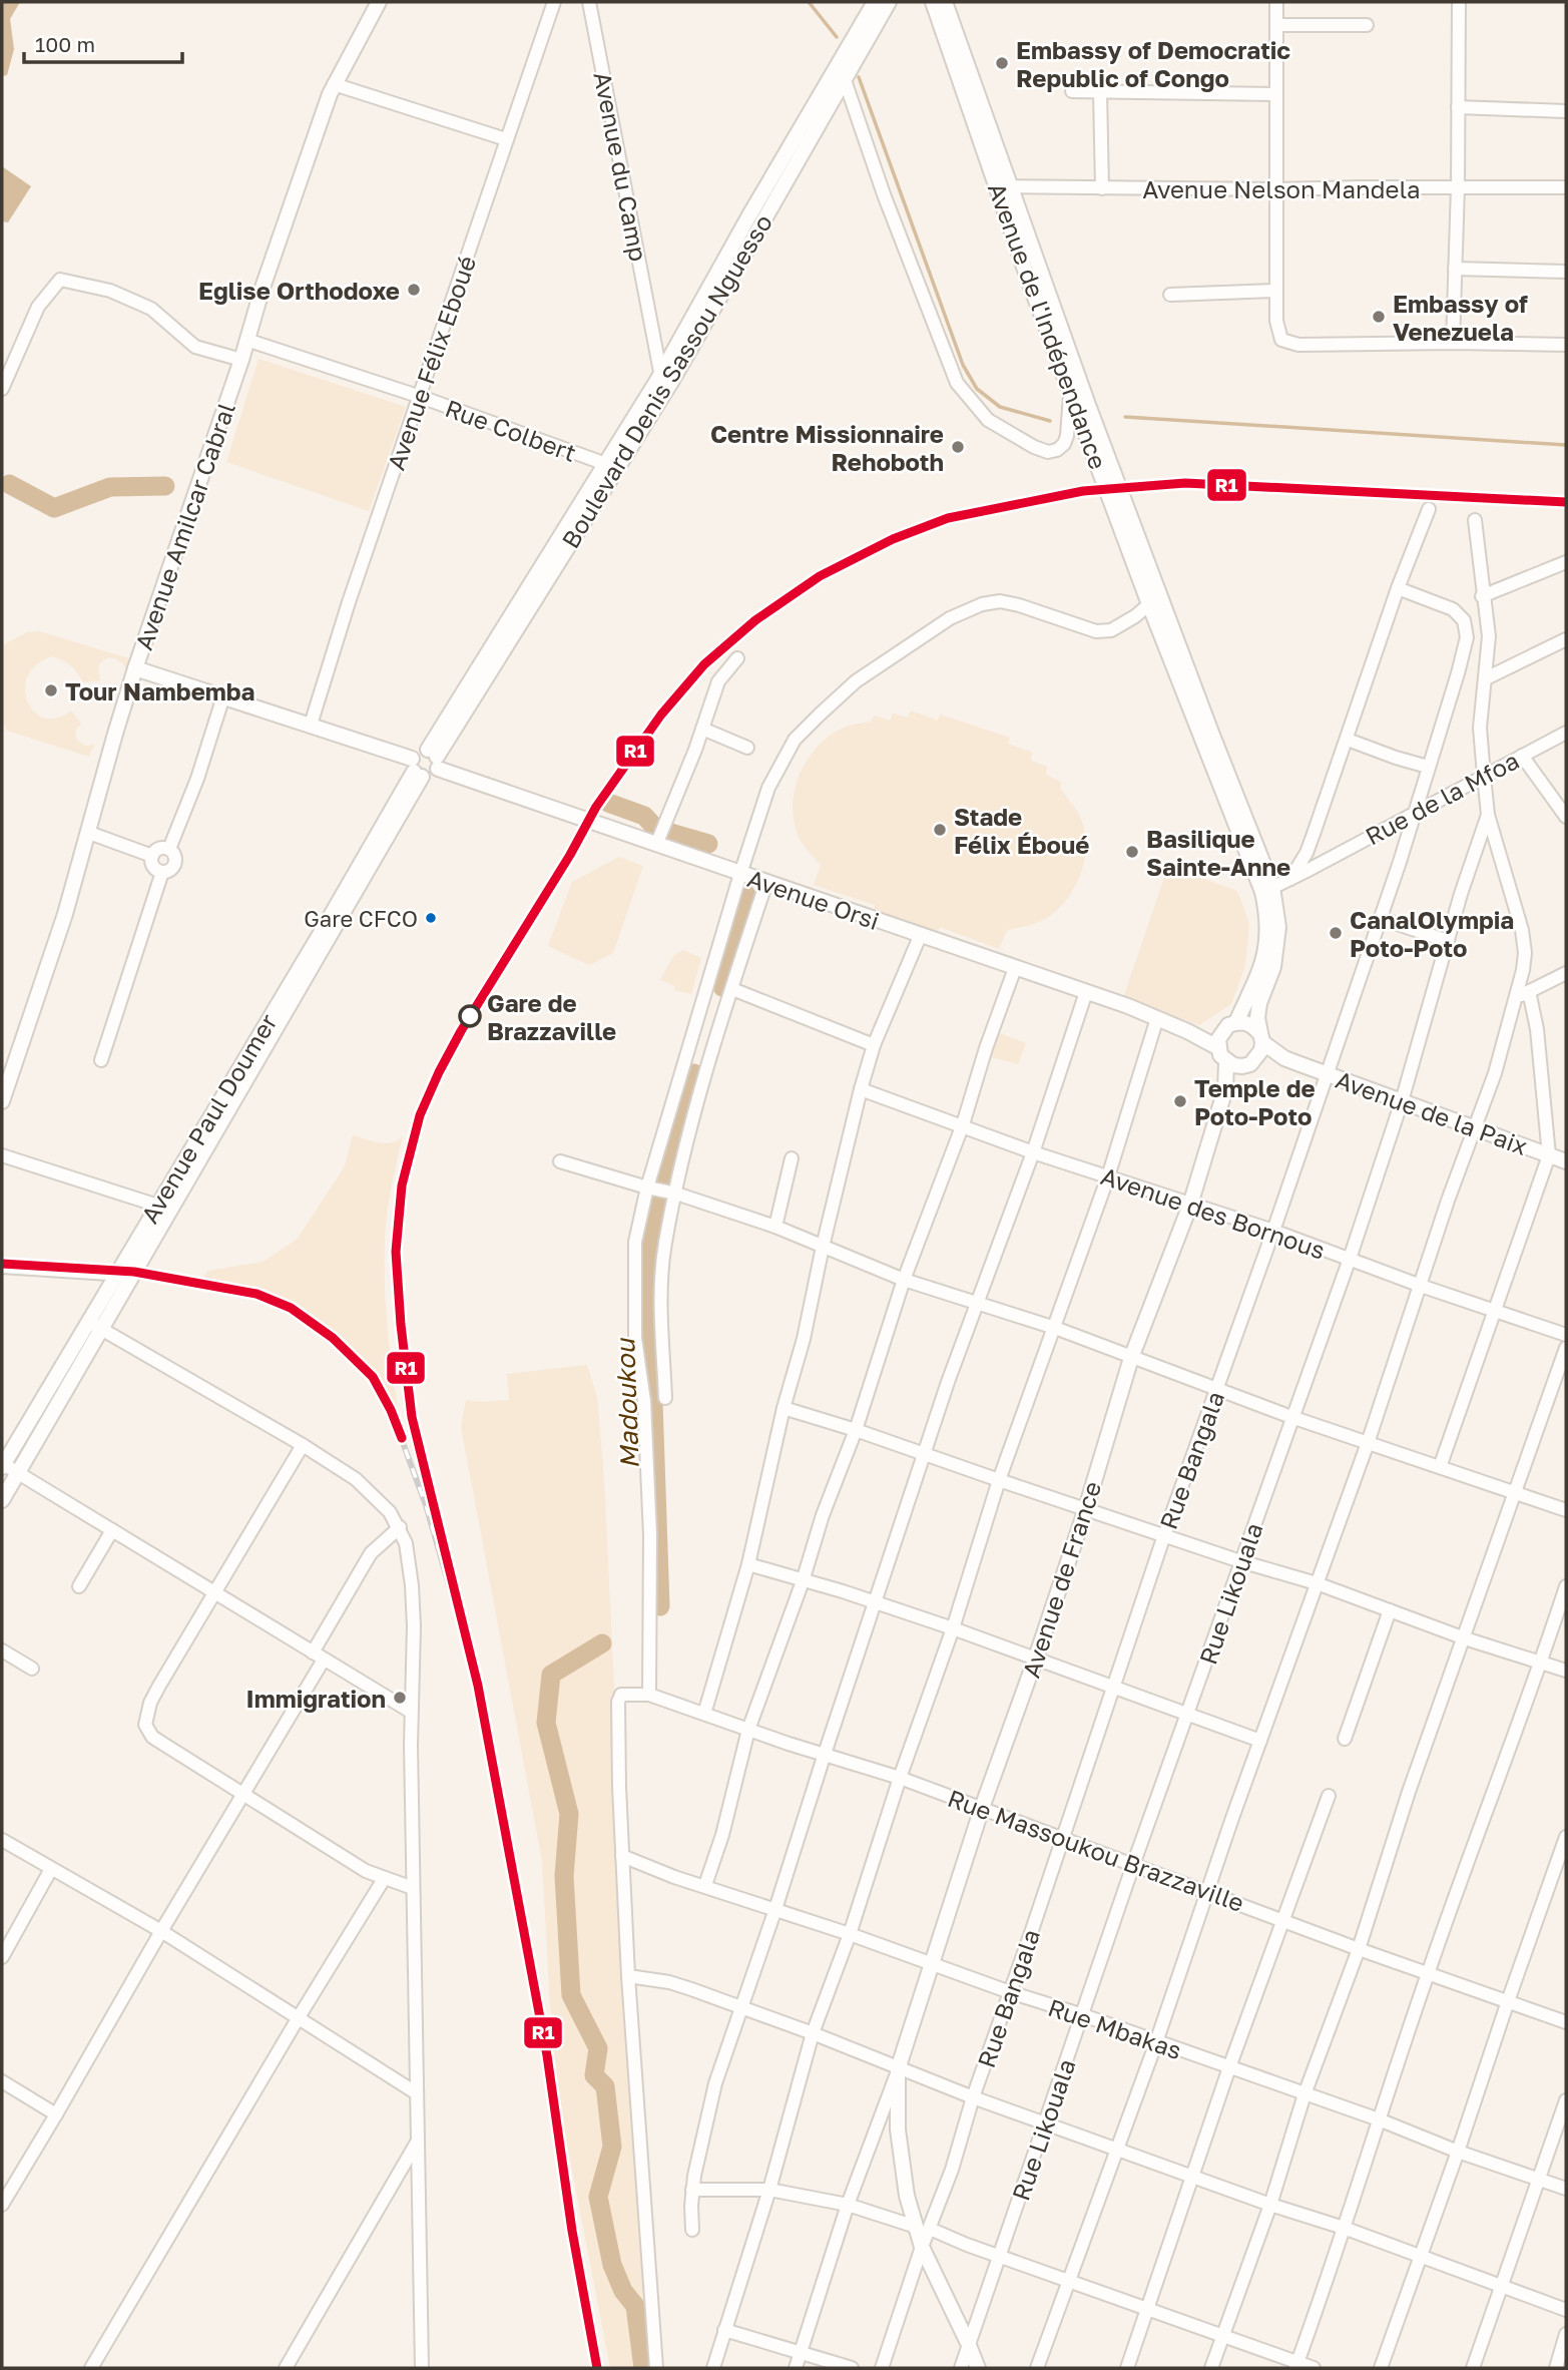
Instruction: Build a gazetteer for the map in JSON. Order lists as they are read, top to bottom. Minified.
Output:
{"streets":{"main road":["Avenue de l'Indépendance","Boulevard Denis Sassou Nguesso","Avenue Amilcar Cabral","Avenue Orsi","Avenue de la Paix","Avenue Paul Doumer","Avenue de France"],"street":["Avenue du Camp","Avenue Nelson Mandela","Avenue Félix Eboué","Rue Colbert","Rue de la Mfoa","Avenue des Bornous","Rue Bangala","Rue Likouala","Rue Massoukou Brazzaville","Rue Mbakas"]},"crossings":[["Avenue du Camp","Boulevard Denis Sassou Nguesso"],["Avenue Nelson Mandela","Avenue de l'Indépendance"],["Avenue de l'Indépendance","Rue de la Mfoa"],["Avenue de l'Indépendance","Avenue Orsi"],["Avenue Félix Eboué","Rue Colbert"],["Boulevard Denis Sassou Nguesso","Rue Colbert"],["Boulevard Denis Sassou Nguesso","Avenue Orsi"],["Rue Colbert","Avenue Amilcar Cabral"],["Rue de la Mfoa","Rue Bangala"],["Avenue de la Paix","Rue Bangala"],["Avenue de la Paix","Rue Likouala"],["Avenue des Bornous","Rue Bangala"],["Avenue des Bornous","Avenue de France"],["Avenue des Bornous","Rue Likouala"],["Rue Bangala","Avenue de France"],["Rue Bangala","Rue Massoukou Brazzaville"],["Rue Bangala","Rue Mbakas"],["Avenue de France","Rue Likouala"],["Avenue de France","Rue Massoukou Brazzaville"],["Avenue de France","Rue Mbakas"],["Rue Likouala","Rue Massoukou Brazzaville"],["Rue Likouala","Rue Mbakas"],["Rue Massoukou Brazzaville","Rue Mbakas"]],"water":["Madoukou"],"places":["Embassy of Democratic Republic of Congo","Eglise Orthodoxe","Embassy of Venezuela","Centre Missionnaire Rehoboth","Tour Nambemba","Stade Félix Éboué","Basilique Sainte-Anne","Gare CFCO","CanalOlympia Poto-Poto","Gare de Brazzaville","Temple de Poto-Poto","Immigration"],"lines":["transit line R1"],"scale_bar":"100 m"}
